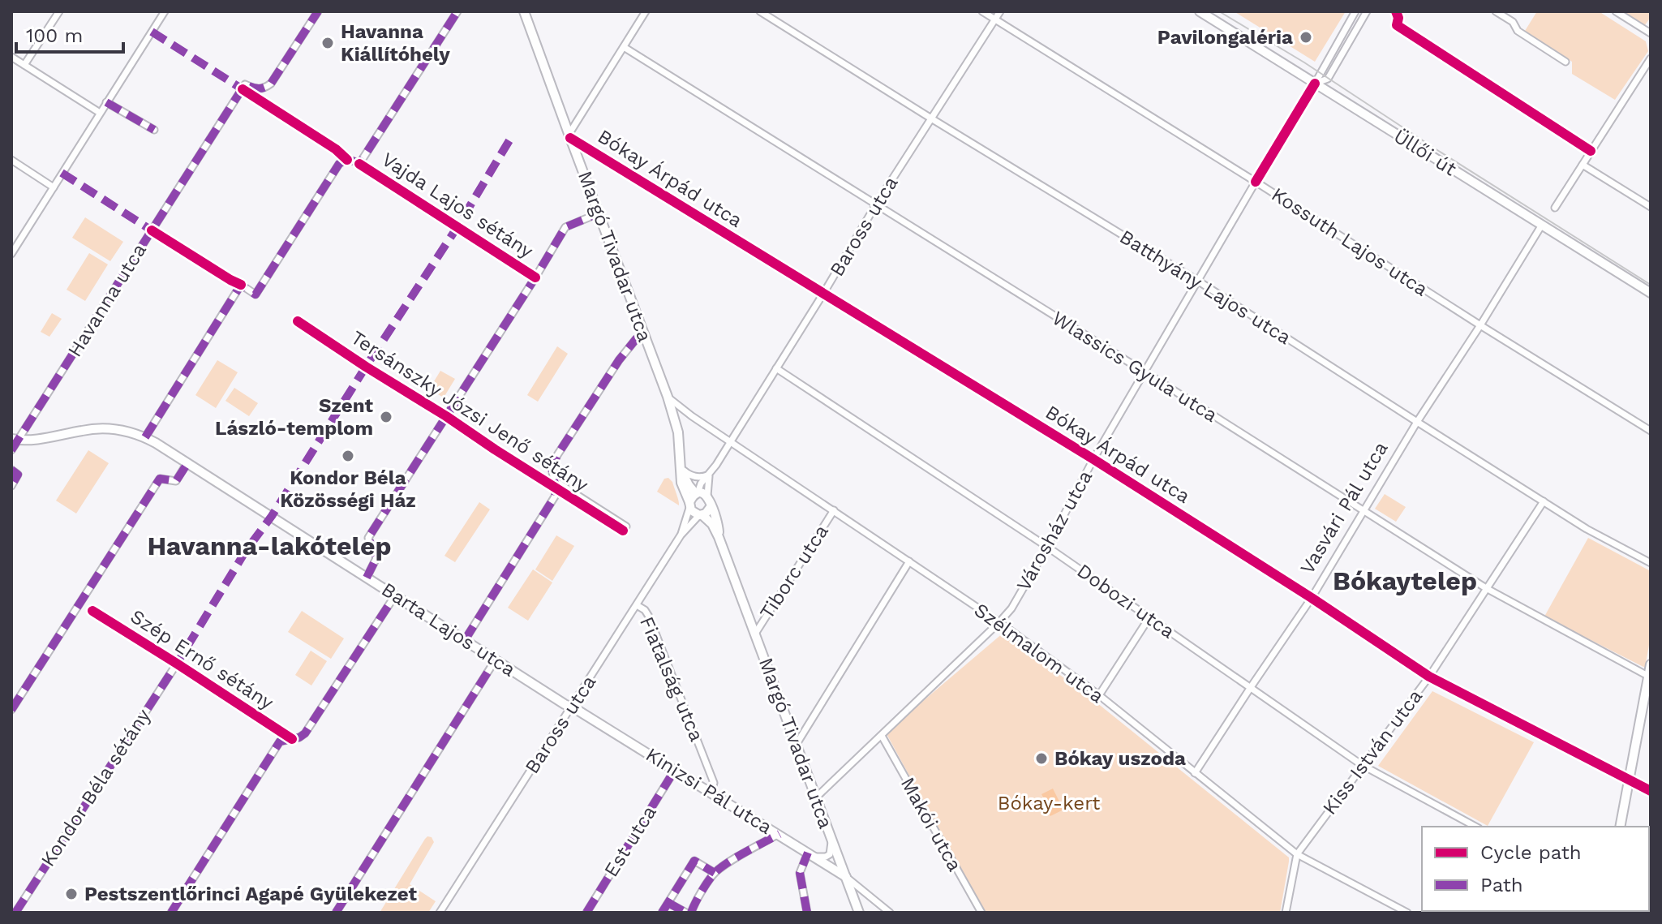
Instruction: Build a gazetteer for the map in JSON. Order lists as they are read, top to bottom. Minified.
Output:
{"streets":{"street":["Üllői út","Bókay Árpád utca","Baross utca","Kossuth Lajos utca","Margó Tivadar utca","Batthyány Lajos utca","Havanna utca","Wlassics Gyula utca","Vasvári Pál utca","Városház utca","Tiborc utca","Dobozi utca","Barta Lajos utca","Szélmalom utca","Fiatalság utca","Kiss István utca","Kondor Béla sétány","Kinizsi Pál utca","Makói utca","Est utca"],"cycle path":["Vajda Lajos sétány","Tersánszky Józsi Jenő sétány","Szép Ernő sétány"]},"crossings":[["Üllői út","Vasvári Pál utca"],["Üllői út","Városház utca"],["Bókay Árpád utca","Baross utca"],["Bókay Árpád utca","Margó Tivadar utca"],["Bókay Árpád utca","Vasvári Pál utca"],["Bókay Árpád utca","Városház utca"],["Bókay Árpád utca","Kiss István utca"],["Baross utca","Kossuth Lajos utca"],["Baross utca","Margó Tivadar utca"],["Baross utca","Batthyány Lajos utca"],["Baross utca","Wlassics Gyula utca"],["Baross utca","Dobozi utca"],["Baross utca","Barta Lajos utca"],["Baross utca","Szélmalom utca"],["Baross utca","Fiatalság utca"],["Baross utca","Kinizsi Pál utca"],["Kossuth Lajos utca","Vasvári Pál utca"],["Kossuth Lajos utca","Városház utca"],["Margó Tivadar utca","Városház utca"],["Margó Tivadar utca","Tiborc utca"],["Margó Tivadar utca","Szélmalom utca"],["Margó Tivadar utca","Kinizsi Pál utca"],["Batthyány Lajos utca","Vasvári Pál utca"],["Batthyány Lajos utca","Városház utca"],["Batthyány Lajos utca","Kiss István utca"],["Havanna utca","Barta Lajos utca"],["Wlassics Gyula utca","Vasvári Pál utca"],["Wlassics Gyula utca","Városház utca"],["Wlassics Gyula utca","Kiss István utca"],["Vasvári Pál utca","Dobozi utca"],["Vasvári Pál utca","Szélmalom utca"],["Városház utca","Dobozi utca"],["Városház utca","Szélmalom utca"],["Városház utca","Makói utca"],["Tiborc utca","Szélmalom utca"],["Dobozi utca","Kiss István utca"],["Barta Lajos utca","Kinizsi Pál utca"],["Szélmalom utca","Kiss István utca"],["Fiatalság utca","Kinizsi Pál utca"],["Kinizsi Pál utca","Est utca"]],"districts":["Havanna-lakótelep","Bókaytelep"],"parks":["Bókay-kert"],"places":["Pavilongaléria","Havanna Kiállítóhely","Szent László-templom","Kondor Béla Közösségi Ház","Bókay uszoda","Pestszentlőrinci Agapé Gyülekezet"],"legend":["Cycle path","Path"],"scale_bar":"100 m"}
